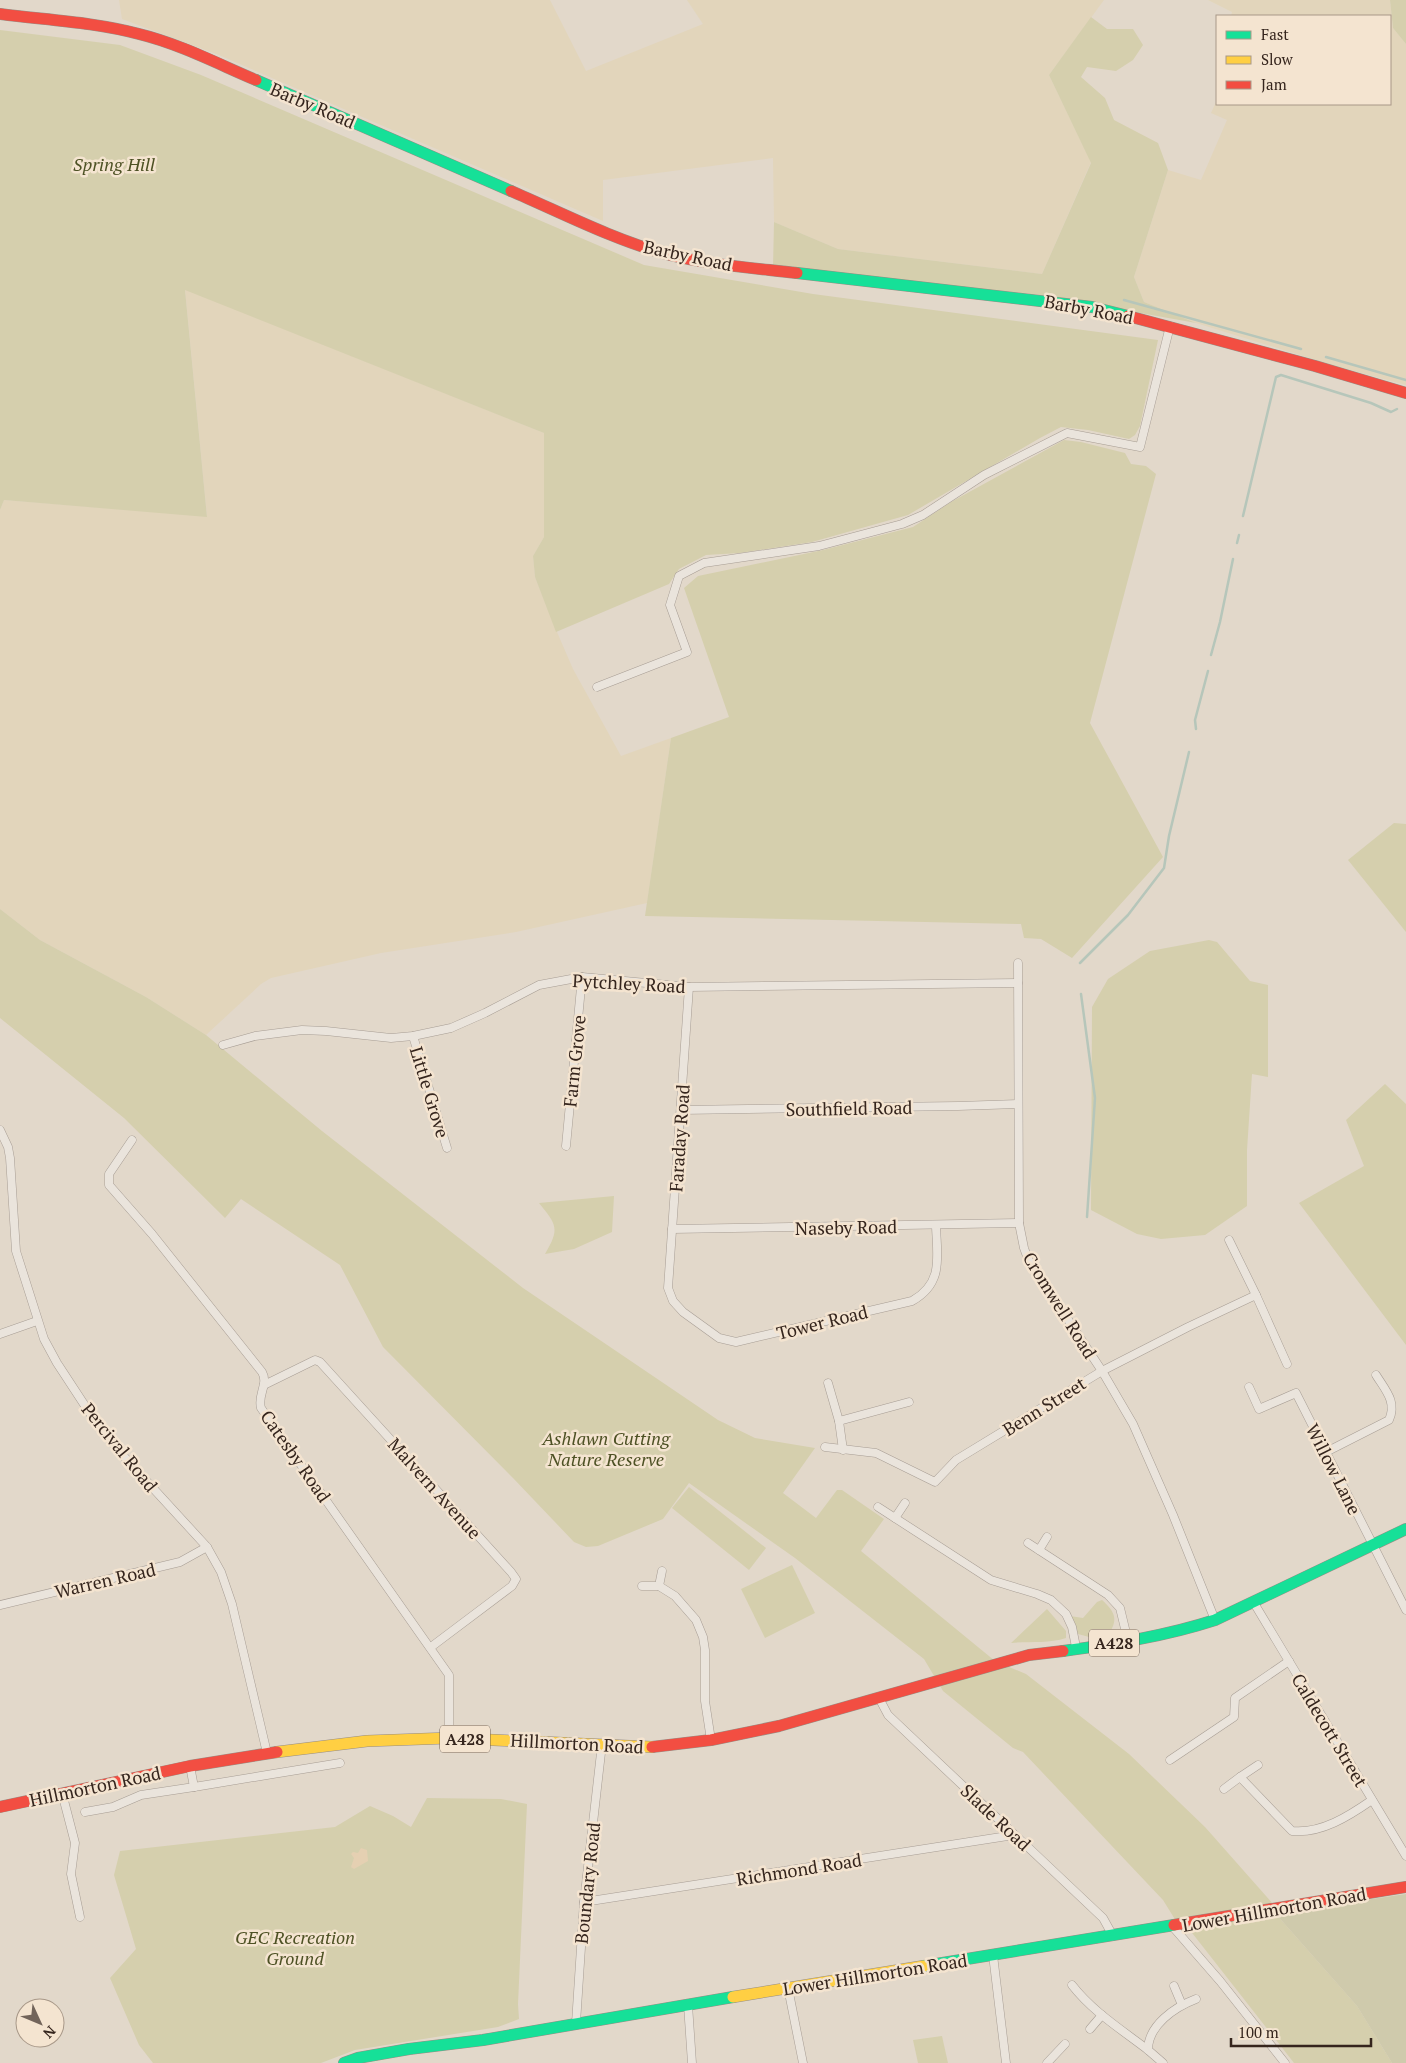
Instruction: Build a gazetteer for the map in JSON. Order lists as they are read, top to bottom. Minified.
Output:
{"streets":{"main road":["Barby Road","A428","Hillmorton Road","Lower Hillmorton Road"],"street":["Pytchley Road","Farm Grove","Little Grove","Southfield Road","Faraday Road","Naseby Road","Cromwell Road","Tower Road","Benn Street","Percival Road","Catesby Road","Willow Lane","Malvern Avenue","Warren Road","Caldecott Street","Slade Road","Richmond Road","Boundary Road"]},"crossings":[["Pytchley Road","Farm Grove"],["Pytchley Road","Little Grove"],["Pytchley Road","Faraday Road"],["Pytchley Road","Cromwell Road"],["Southfield Road","Faraday Road"],["Southfield Road","Cromwell Road"],["Faraday Road","Naseby Road"],["Faraday Road","Tower Road"],["Naseby Road","Cromwell Road"],["Naseby Road","Tower Road"],["Cromwell Road","Benn Street"],["Cromwell Road","A428"],["Percival Road","Warren Road"],["Percival Road","Hillmorton Road"],["Catesby Road","Malvern Avenue"],["Catesby Road","Hillmorton Road"],["Willow Lane","A428"],["A428","Caldecott Street"],["A428","Hillmorton Road"],["Hillmorton Road","Slade Road"],["Hillmorton Road","Boundary Road"],["Slade Road","Richmond Road"],["Slade Road","Lower Hillmorton Road"],["Richmond Road","Boundary Road"],["Boundary Road","Lower Hillmorton Road"]],"parks":["Spring Hill","Ashlawn Cutting Nature Reserve","GEC Recreation Ground"],"legend":["Fast","Slow","Jam"],"scale_bar":"100 m","north":"bottom right"}
